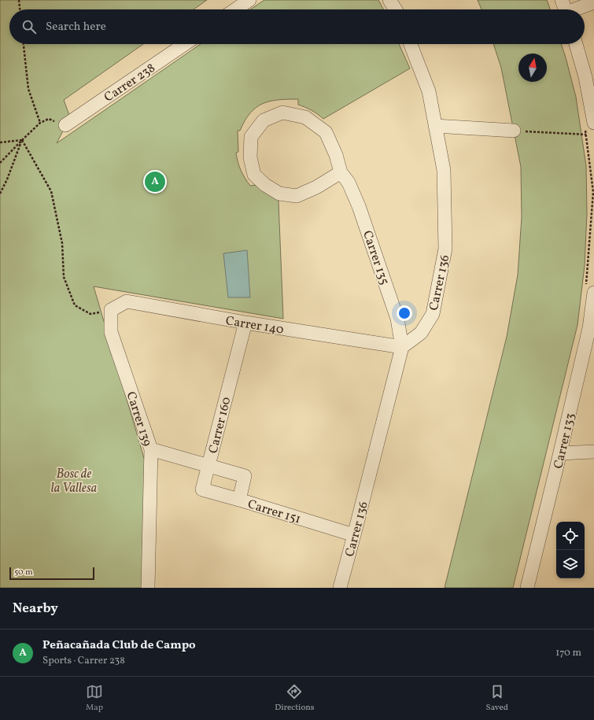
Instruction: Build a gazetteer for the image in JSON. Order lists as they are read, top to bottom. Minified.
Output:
{"streets":{"street":["Carrer 238","Carrer 135","Carrer 136","Carrer 140","Carrer 139","Carrer 160","Carrer 133","Carrer 151"]},"crossings":[["Carrer 135","Carrer 136"],["Carrer 135","Carrer 140"],["Carrer 136","Carrer 140"],["Carrer 136","Carrer 151"],["Carrer 140","Carrer 139"],["Carrer 140","Carrer 160"],["Carrer 139","Carrer 151"],["Carrer 160","Carrer 151"]],"parks":["Bosc de la Vallesa"],"scale_bar":"50 m","north":"top","page":{"search":"Search here","pins":"A","scale":"50 m","heading":"Nearby","list":[{"mark":"A","name":"Peñacañada Club de Campo","note":"Sports · Carrer 238","value":"170 m"}],"nav":["Map","Directions","Saved"]}}
